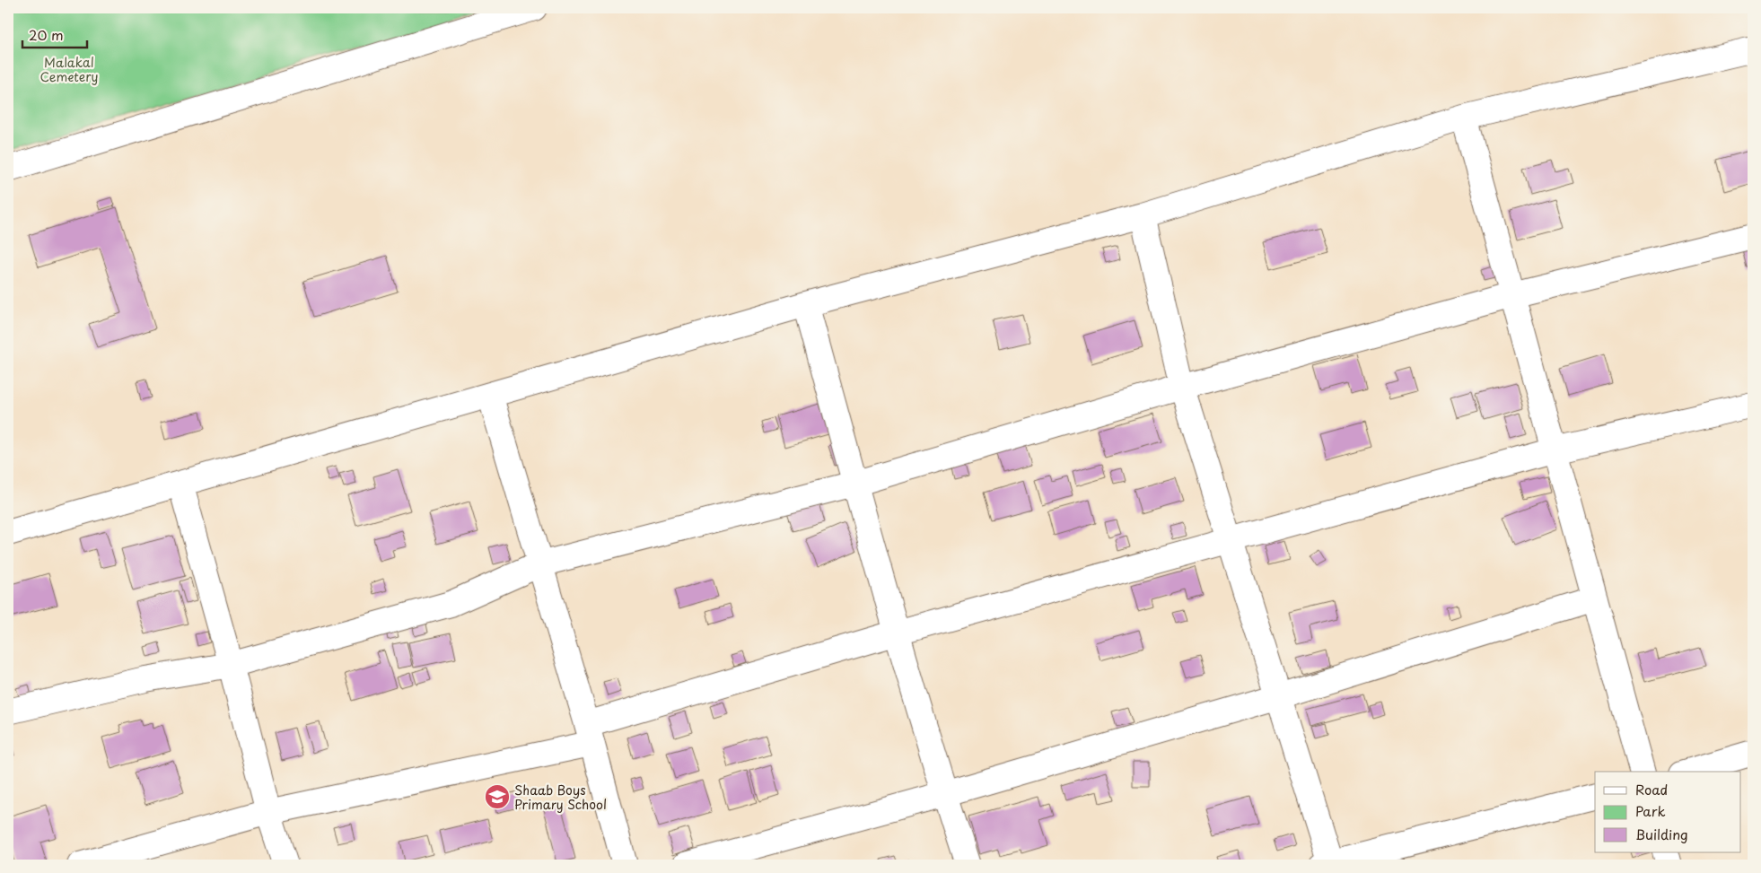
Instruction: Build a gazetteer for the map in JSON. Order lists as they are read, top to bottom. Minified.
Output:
{"parks":["Malakal Cemetery"],"places":{"school or university":["Shaab Boys Primary School"]},"legend":["Road","Park","Building"],"scale_bar":"20 m"}
